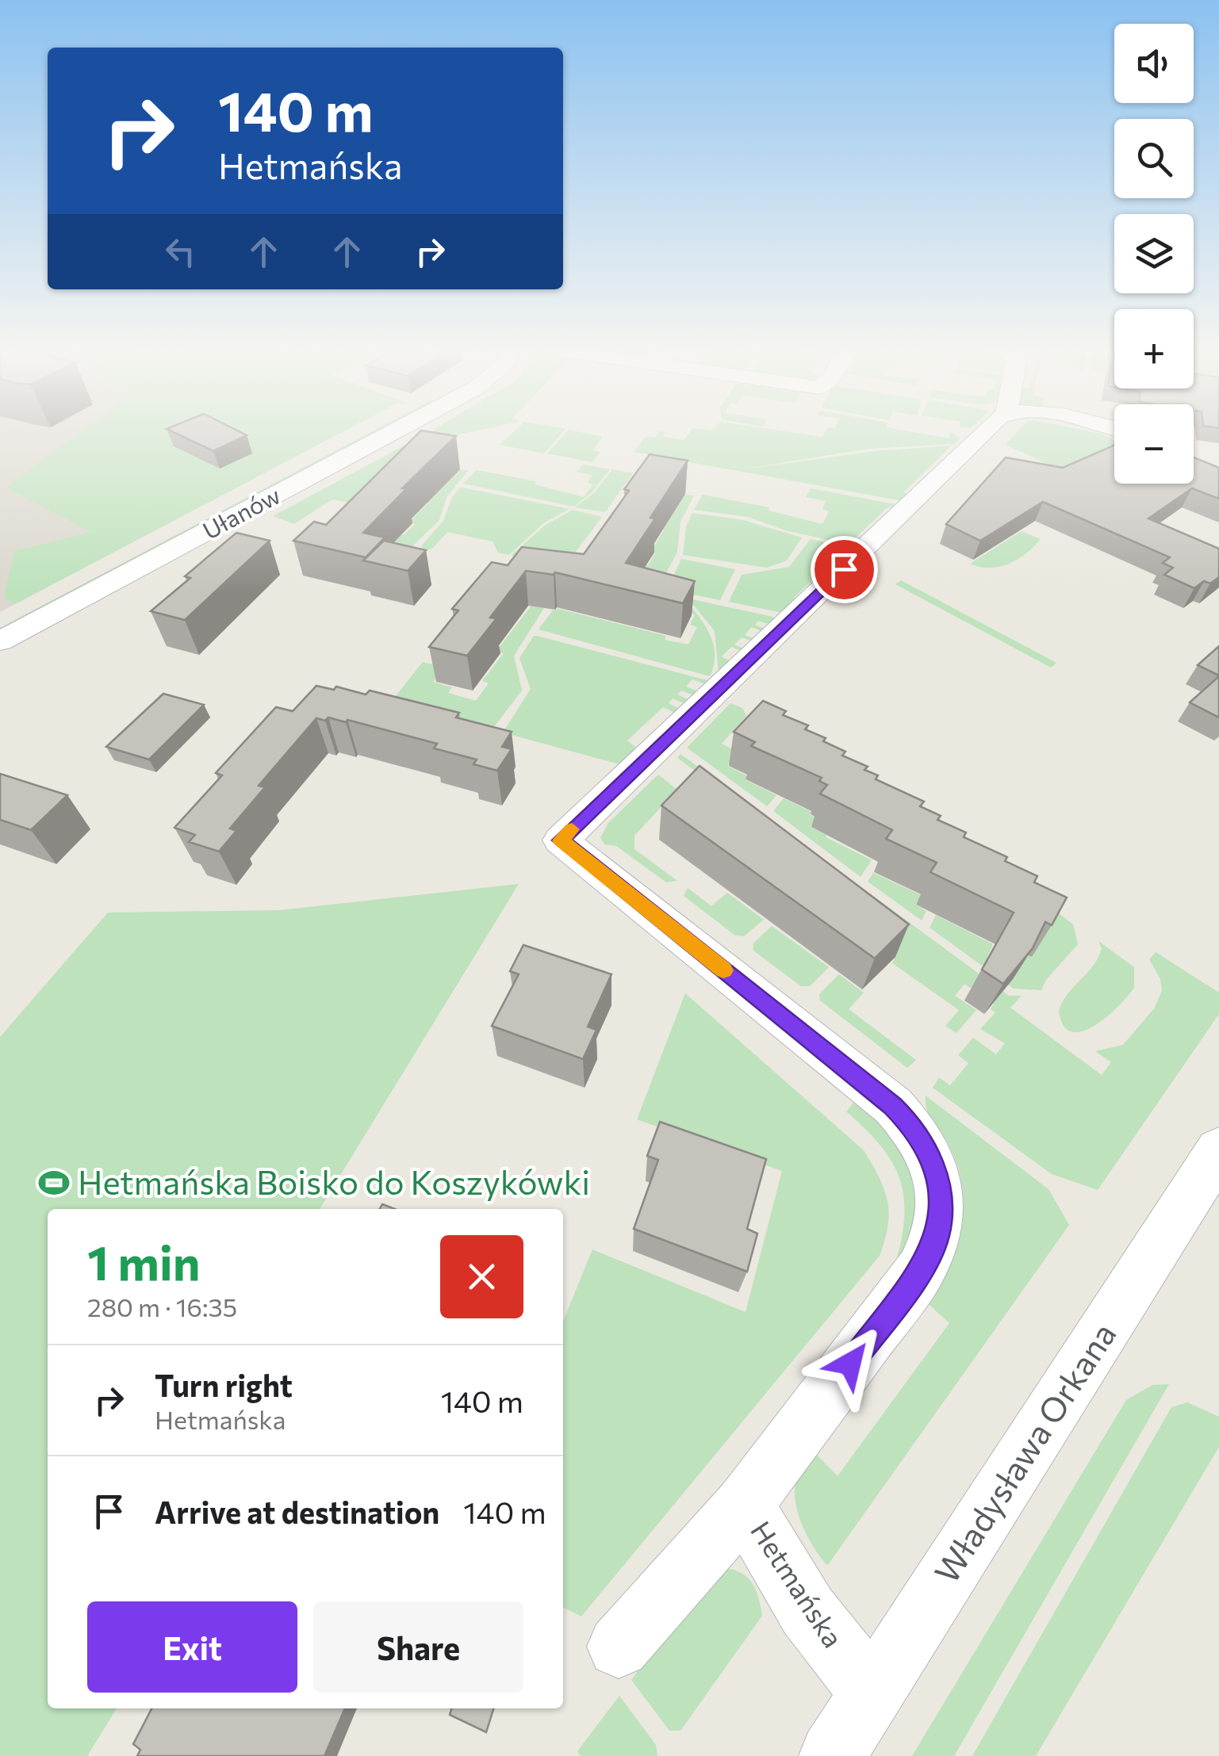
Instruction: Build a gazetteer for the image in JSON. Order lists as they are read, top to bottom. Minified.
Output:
{"streets":{"street":["Ułanów","Władysława Orkana","Hetmańska"]},"crossings":[["Władysława Orkana","Hetmańska"]],"places":{"sports":["Hetmańska Boisko do Koszykówki"]},"page":{"map_buttons":["+","−"],"turn":["140 m","Hetmańska"],"heading":["1 min","280 m · 16:35"],"list":[{"name":"Turn right","note":"Hetmańska","value":"140 m"},{"name":"Arrive at destination","value":"140 m"}],"buttons":["Exit","Share"]}}
